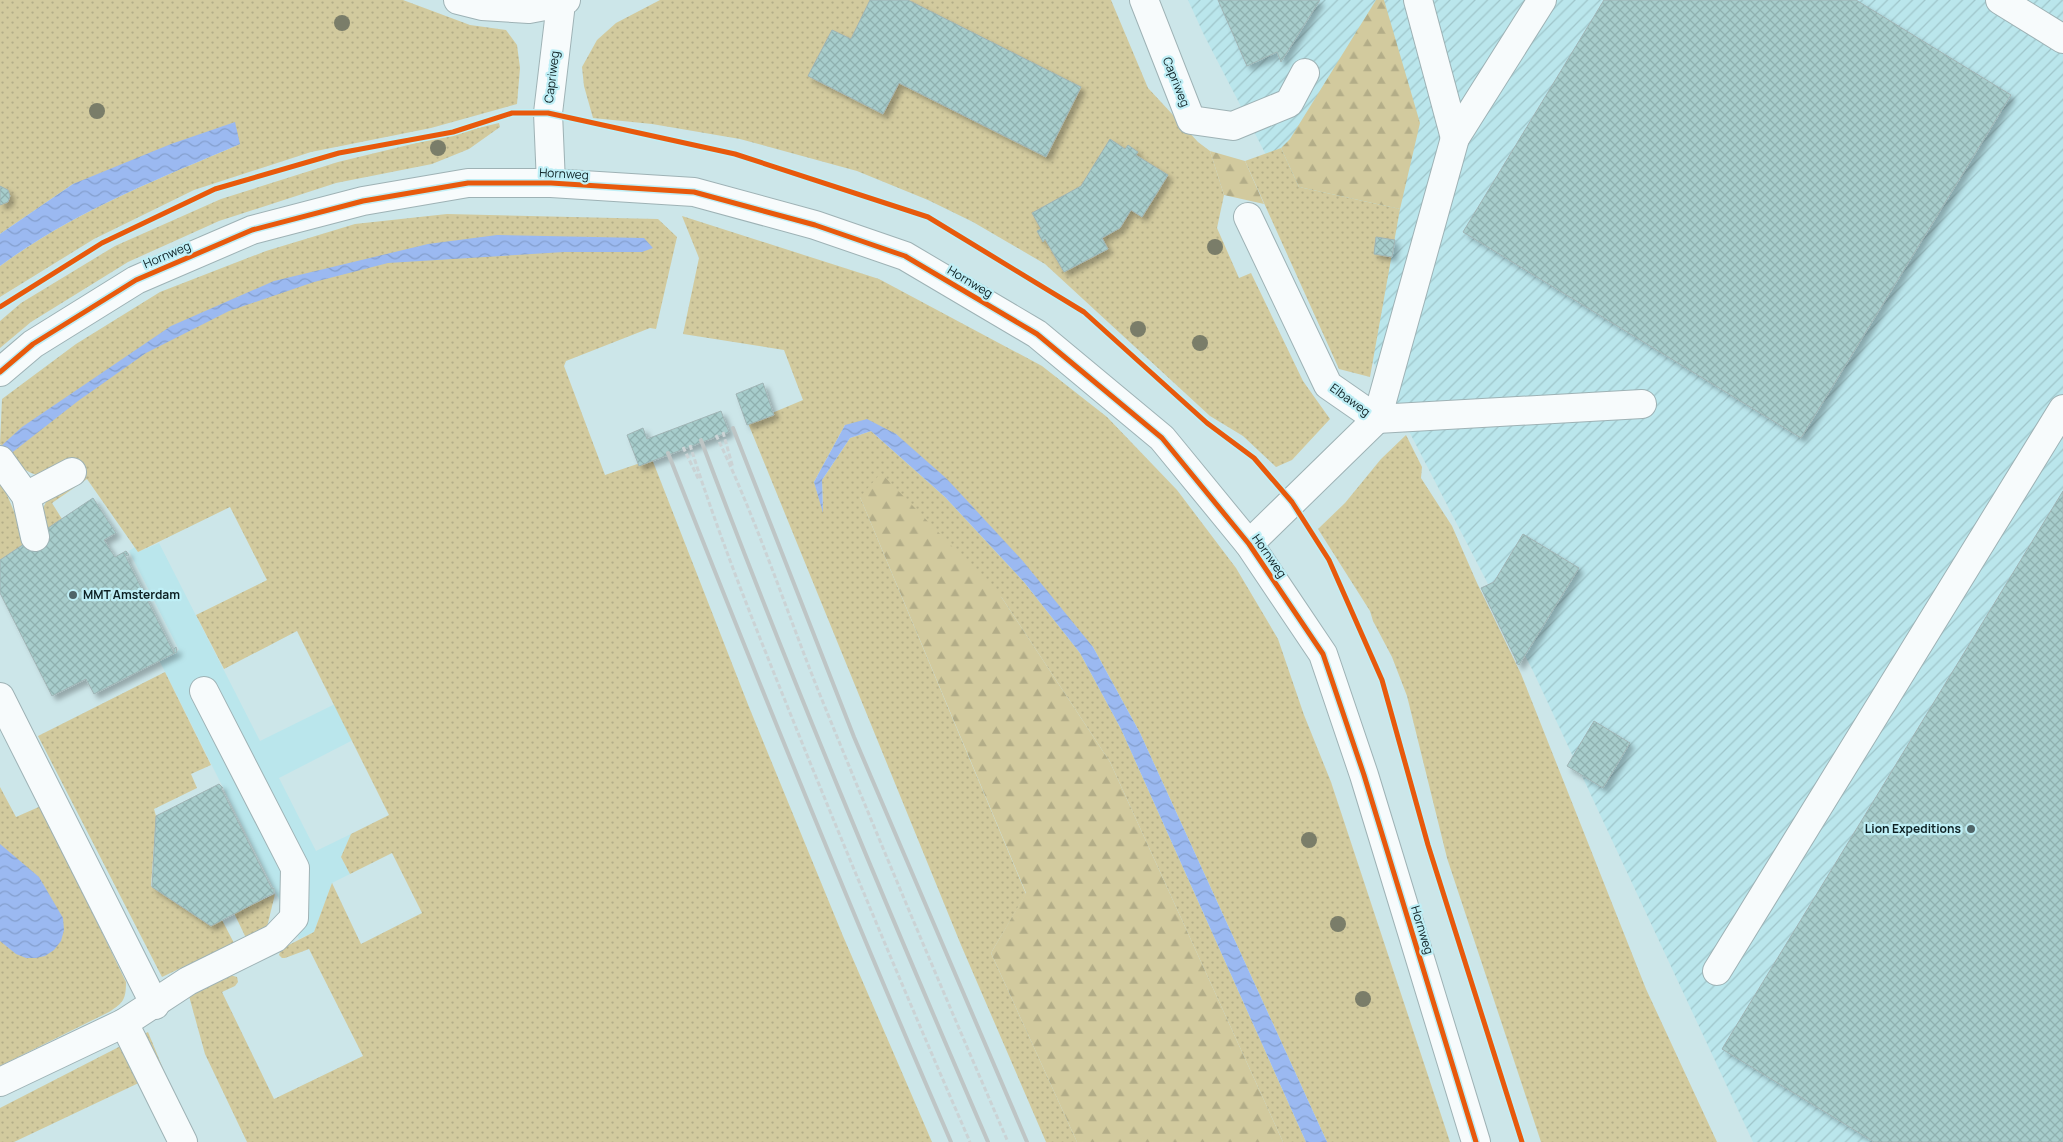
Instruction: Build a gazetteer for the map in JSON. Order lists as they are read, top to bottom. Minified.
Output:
{"streets":{"street":["Capriweg","Hornweg","Elbaweg"]},"crossings":[["Capriweg","Hornweg"],["Hornweg","Elbaweg"]],"places":["MMT Amsterdam","Lion Expeditions"]}
